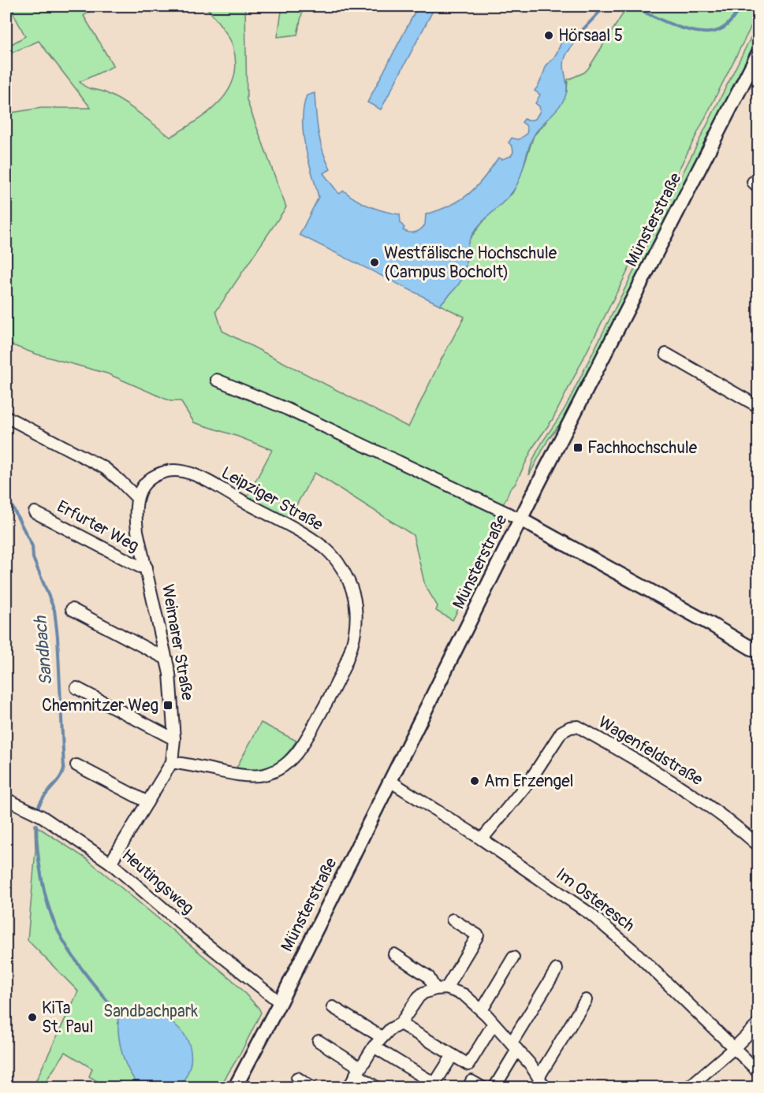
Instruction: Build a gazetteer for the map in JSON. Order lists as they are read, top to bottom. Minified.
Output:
{"streets":{"main road":["Münsterstraße"],"street":["Leipziger Straße","Erfurter Weg","Weimarer Straße","Wagenfeldstraße","Heutingsweg","Im Osteresch"]},"crossings":[["Münsterstraße","Heutingsweg"],["Münsterstraße","Im Osteresch"],["Leipziger Straße","Weimarer Straße"],["Erfurter Weg","Weimarer Straße"],["Weimarer Straße","Heutingsweg"],["Wagenfeldstraße","Im Osteresch"]],"water":["Sandbach"],"parks":["Sandbachpark"],"places":{"other":["Hörsaal 5","Westfälische Hochschule (Campus Bocholt)","Am Erzengel","KiTa St. Paul"],"transit":["Fachhochschule","Chemnitzer Weg"]}}
